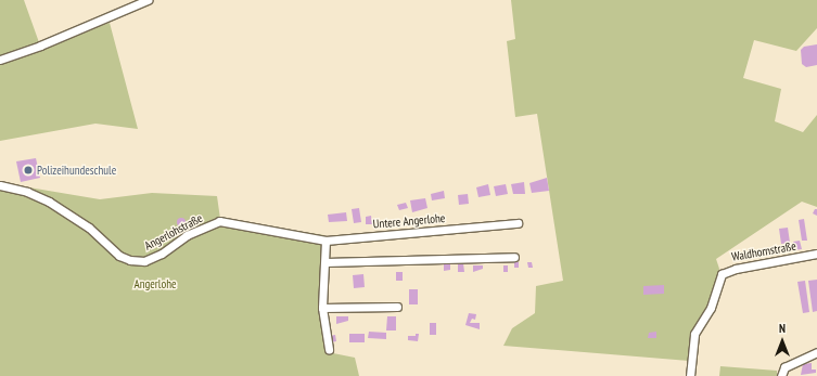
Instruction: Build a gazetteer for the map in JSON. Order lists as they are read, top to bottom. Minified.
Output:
{"streets":{"street":["Untere Angerlohe","Angerlohstraße","Waldhornstraße"]},"crossings":[["Untere Angerlohe","Angerlohstraße"]],"parks":["Angerlohe"],"places":["Polizeihundeschule"],"north":"top"}
